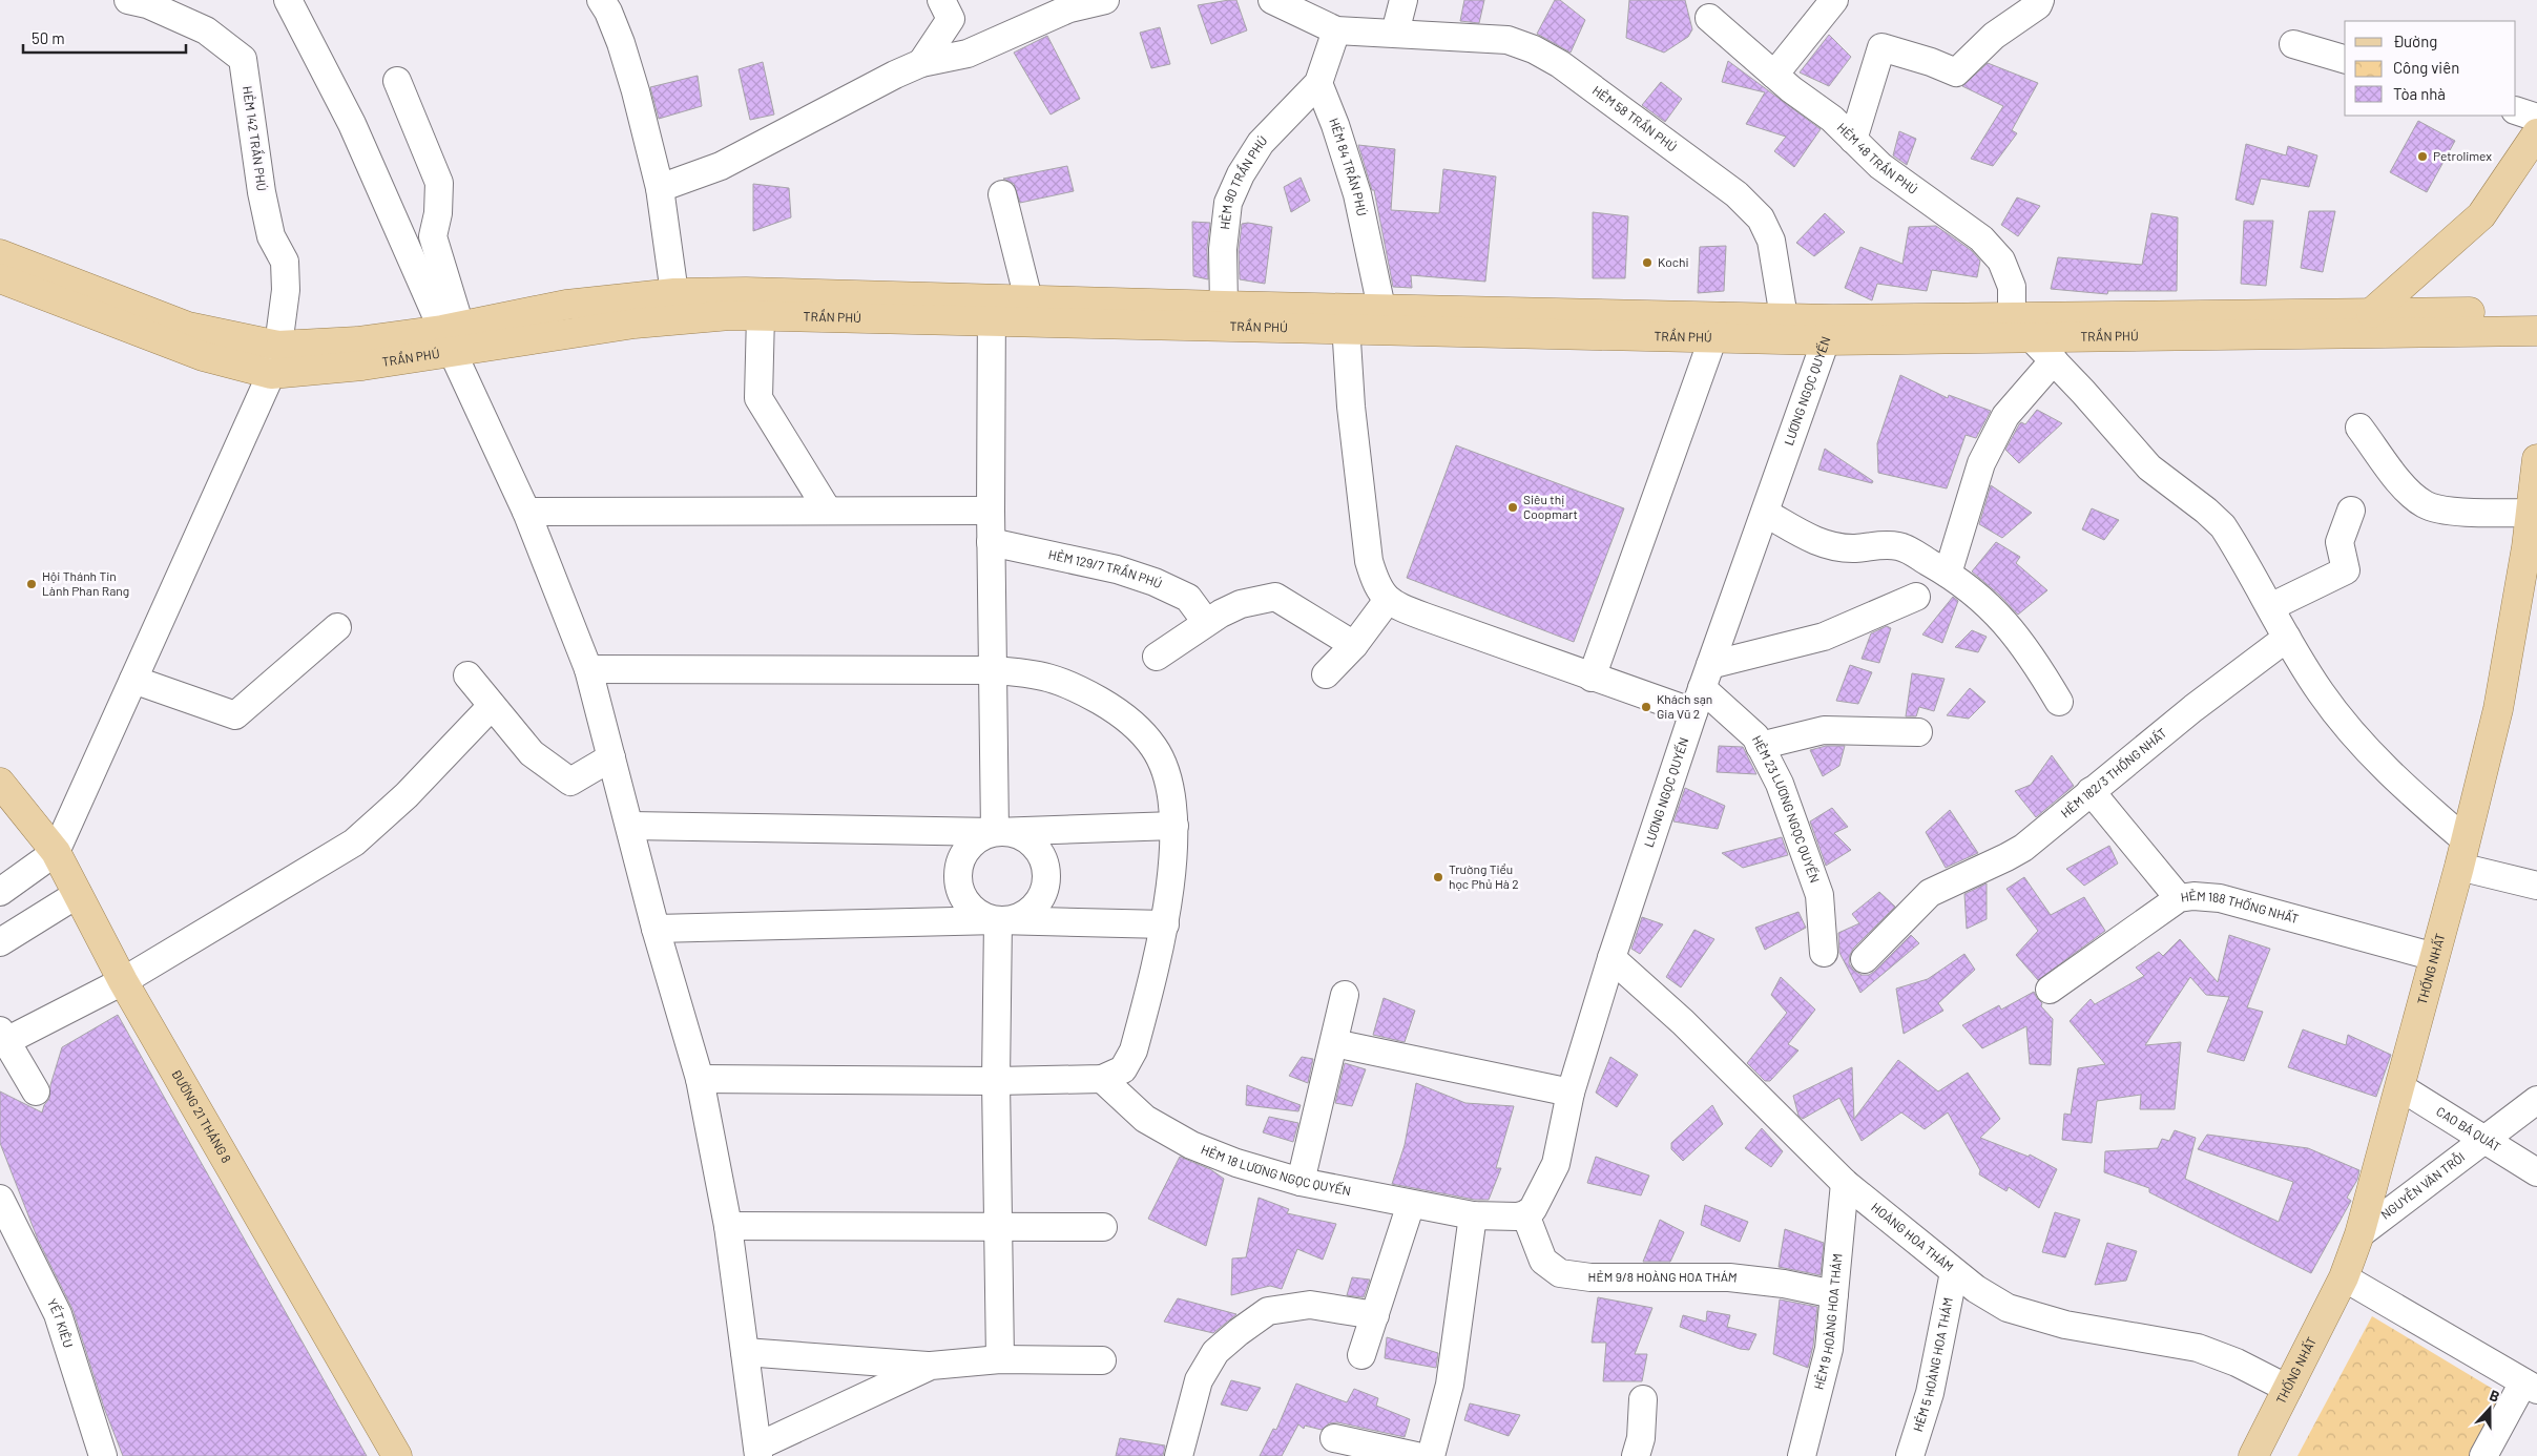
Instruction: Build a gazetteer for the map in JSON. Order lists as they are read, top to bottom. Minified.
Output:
{"streets":{"main road":["TRẦN PHÚ","THỐNG NHẤT","ĐƯỜNG 21 THÁNG 8"],"street":["HẺM 58 TRẦN PHÚ","HẺM 142 TRẦN PHÚ","HẺM 48 TRẦN PHÚ","HẺM 84 TRẦN PHÚ","HẺM 90 TRẦN PHÚ","LƯƠNG NGỌC QUYẾN","HẺM 129/7 TRẦN PHÚ","HẺM 182/3 THỐNG NHẤT","HẺM 23 LƯƠNG NGỌC QUYẾN","HẺM 188 THỐNG NHẤT","CAO BÁ QUÁT","HẺM 18 LƯƠNG NGỌC QUYẾN","NGUYỄN VĂN TRỖI","HOÀNG HOA THÁM","HẺM 9/8 HOÀNG HOA THÁM","HẺM 9 HOÀNG HOA THÁM","YẾT KIÊU","HẺM 5 HOÀNG HOA THÁM"]},"crossings":[["HẺM 58 TRẦN PHÚ","TRẦN PHÚ"],["HẺM 142 TRẦN PHÚ","TRẦN PHÚ"],["HẺM 142 TRẦN PHÚ","ĐƯỜNG 21 THÁNG 8"],["HẺM 48 TRẦN PHÚ","TRẦN PHÚ"],["HẺM 84 TRẦN PHÚ","HẺM 90 TRẦN PHÚ"],["HẺM 84 TRẦN PHÚ","TRẦN PHÚ"],["HẺM 90 TRẦN PHÚ","TRẦN PHÚ"],["TRẦN PHÚ","LƯƠNG NGỌC QUYẾN"],["LƯƠNG NGỌC QUYẾN","HẺM 23 LƯƠNG NGỌC QUYẾN"],["LƯƠNG NGỌC QUYẾN","HOÀNG HOA THÁM"],["LƯƠNG NGỌC QUYẾN","HẺM 9/8 HOÀNG HOA THÁM"],["HẺM 182/3 THỐNG NHẤT","HẺM 188 THỐNG NHẤT"],["HẺM 188 THỐNG NHẤT","THỐNG NHẤT"],["THỐNG NHẤT","CAO BÁ QUÁT"],["THỐNG NHẤT","NGUYỄN VĂN TRỖI"],["THỐNG NHẤT","HOÀNG HOA THÁM"],["CAO BÁ QUÁT","NGUYỄN VĂN TRỖI"],["HOÀNG HOA THÁM","HẺM 9 HOÀNG HOA THÁM"],["HOÀNG HOA THÁM","HẺM 5 HOÀNG HOA THÁM"],["HẺM 9/8 HOÀNG HOA THÁM","HẺM 9 HOÀNG HOA THÁM"]],"places":["Petrolimex","Kochi","Siêu thị Coopmart","Hội Thánh Tin Lành Phan Rang","Khách sạn Gia Vũ 2","Trường Tiểu học Phủ Hà 2"],"legend":["Đường","Công viên","Tòa nhà"],"scale_bar":"50 m","north":"top"}
